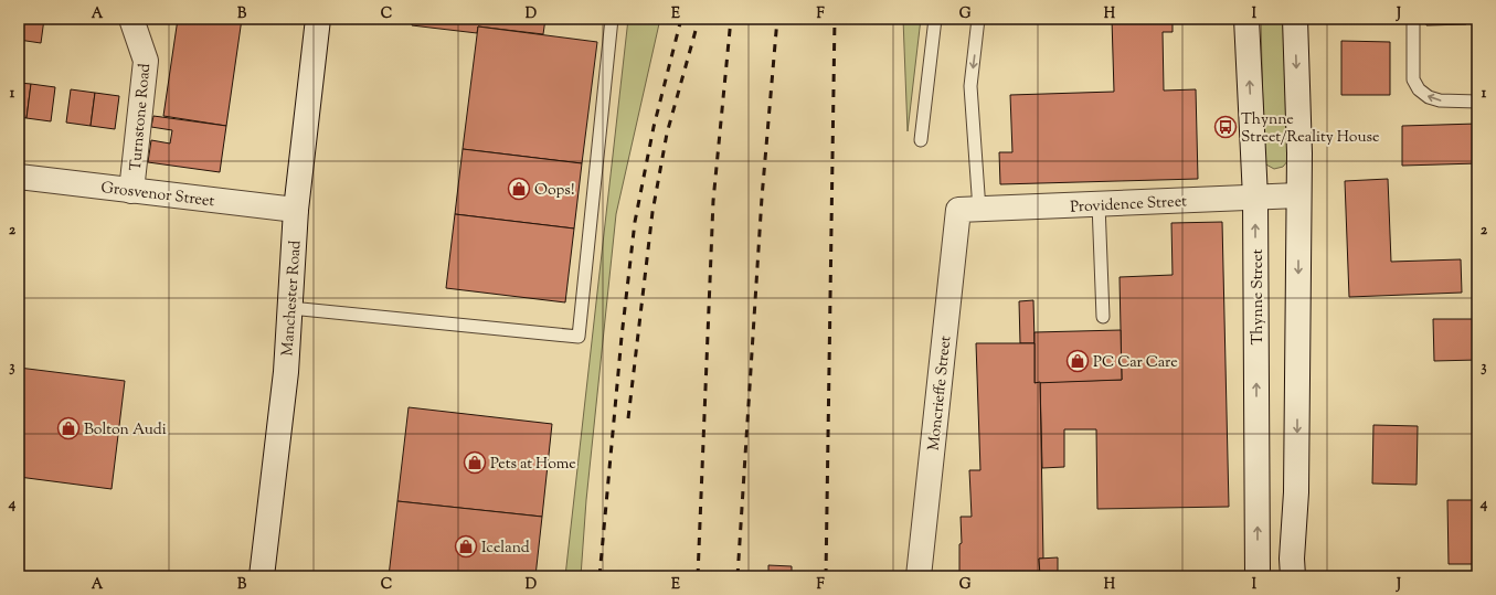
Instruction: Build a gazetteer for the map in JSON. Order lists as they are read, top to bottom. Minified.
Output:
{"streets":{"street":["Turnstone Road","Grosvenor Street","Providence Street","Thynne Street","Manchester Road","Moncrieffe Street"]},"crossings":[["Turnstone Road","Grosvenor Street"],["Grosvenor Street","Manchester Road"],["Providence Street","Thynne Street"],["Providence Street","Moncrieffe Street"]],"places":{"bus stop":["Thynne Street/Reality House"],"shop":["Oops!","PC Car Care","Bolton Audi","Pets at Home","Iceland"]},"grid":{"columns":["A","B","C","D","E","F","G","H","I","J"],"rows":["1","2","3","4"]}}
